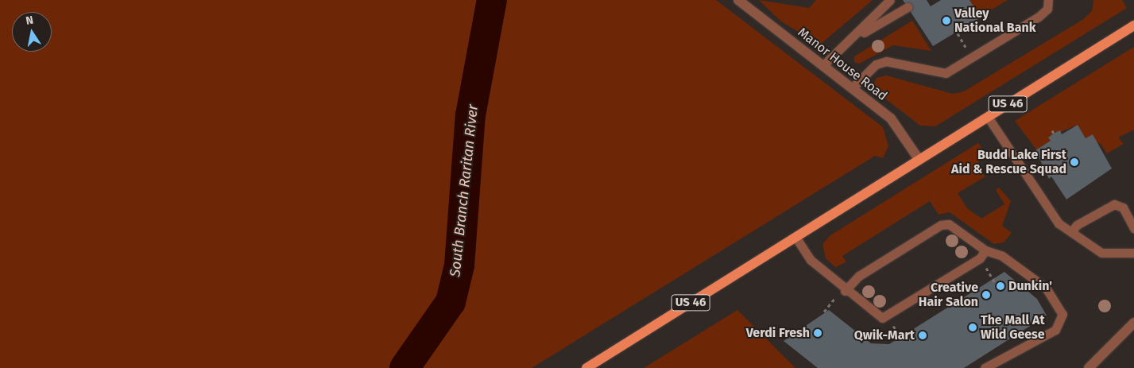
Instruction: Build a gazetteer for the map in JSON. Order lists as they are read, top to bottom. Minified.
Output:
{"streets":{"main road":["US 46"],"street":["Manor House Road"]},"crossings":[["Manor House Road","US 46"]],"water":["South Branch Raritan River"],"places":["Valley National Bank","Budd Lake First Aid & Rescue Squad","Dunkin'","Creative Hair Salon","The Mall At Wild Geese","Verdi Fresh","Qwik-Mart"],"north":"top"}
